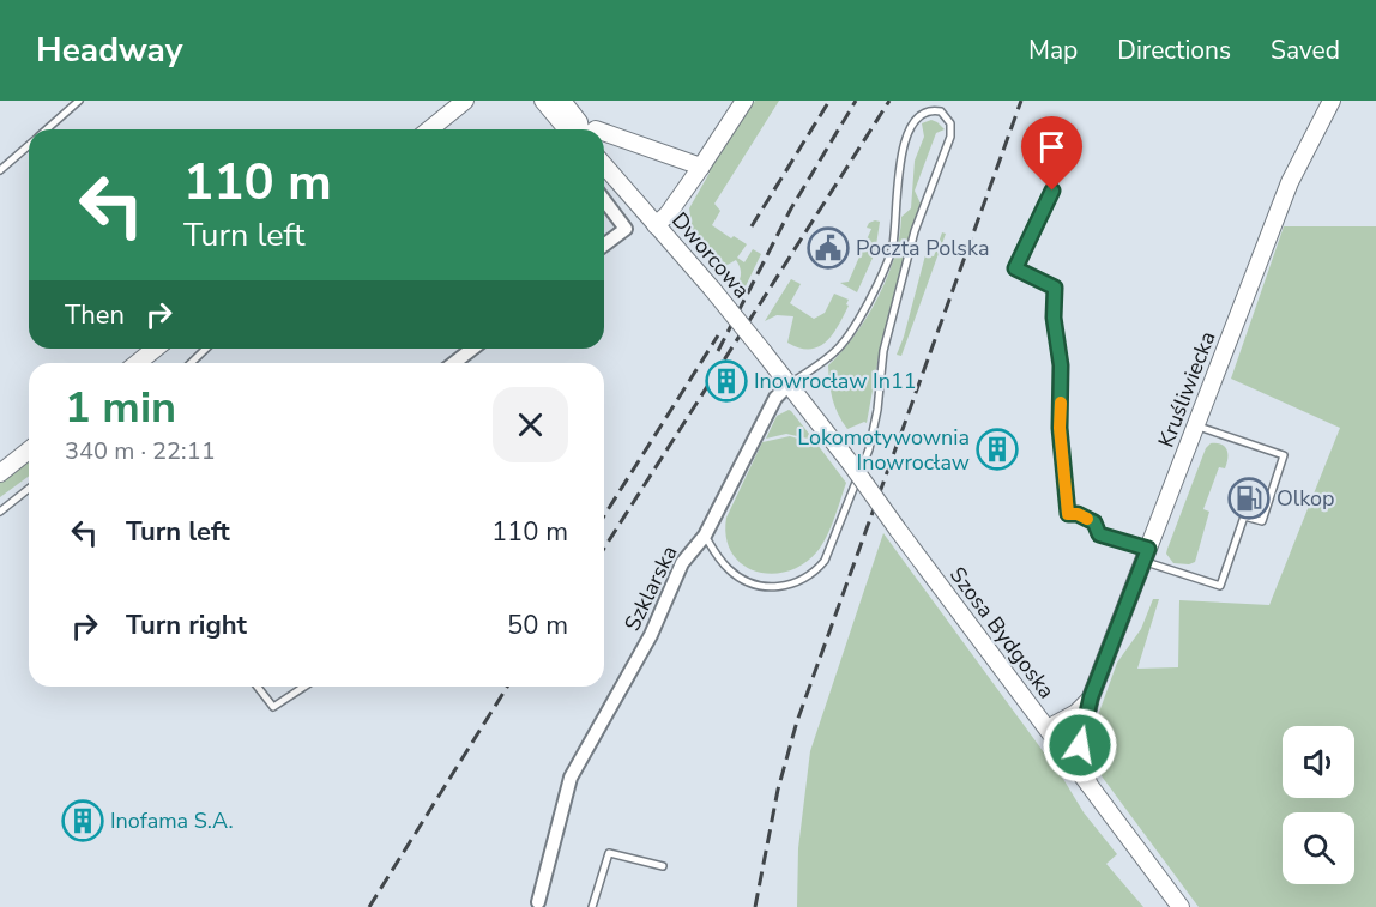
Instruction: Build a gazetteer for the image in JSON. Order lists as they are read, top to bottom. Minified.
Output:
{"streets":{"main road":["Dworcowa","Kruśliwiecka","Szosa Bydgoska"],"street":["Szklarska"]},"crossings":[["Dworcowa","Szklarska"],["Dworcowa","Szosa Bydgoska"],["Kruśliwiecka","Szosa Bydgoska"],["Szklarska","Szosa Bydgoska"]],"places":{"public building":["Poczta Polska"],"building":["Inowrocław In11","Lokomotywownia Inowrocław","Inofama S.A."],"fuel station":["Olkop"]},"page":{"header":"Headway","nav":["Map","Directions","Saved"],"turn":["110 m","Turn left"],"then":"Then","heading":["1 min","340 m · 22:11"],"list":[{"name":"Turn left","value":"110 m"},{"name":"Turn right","value":"50 m"}]}}
